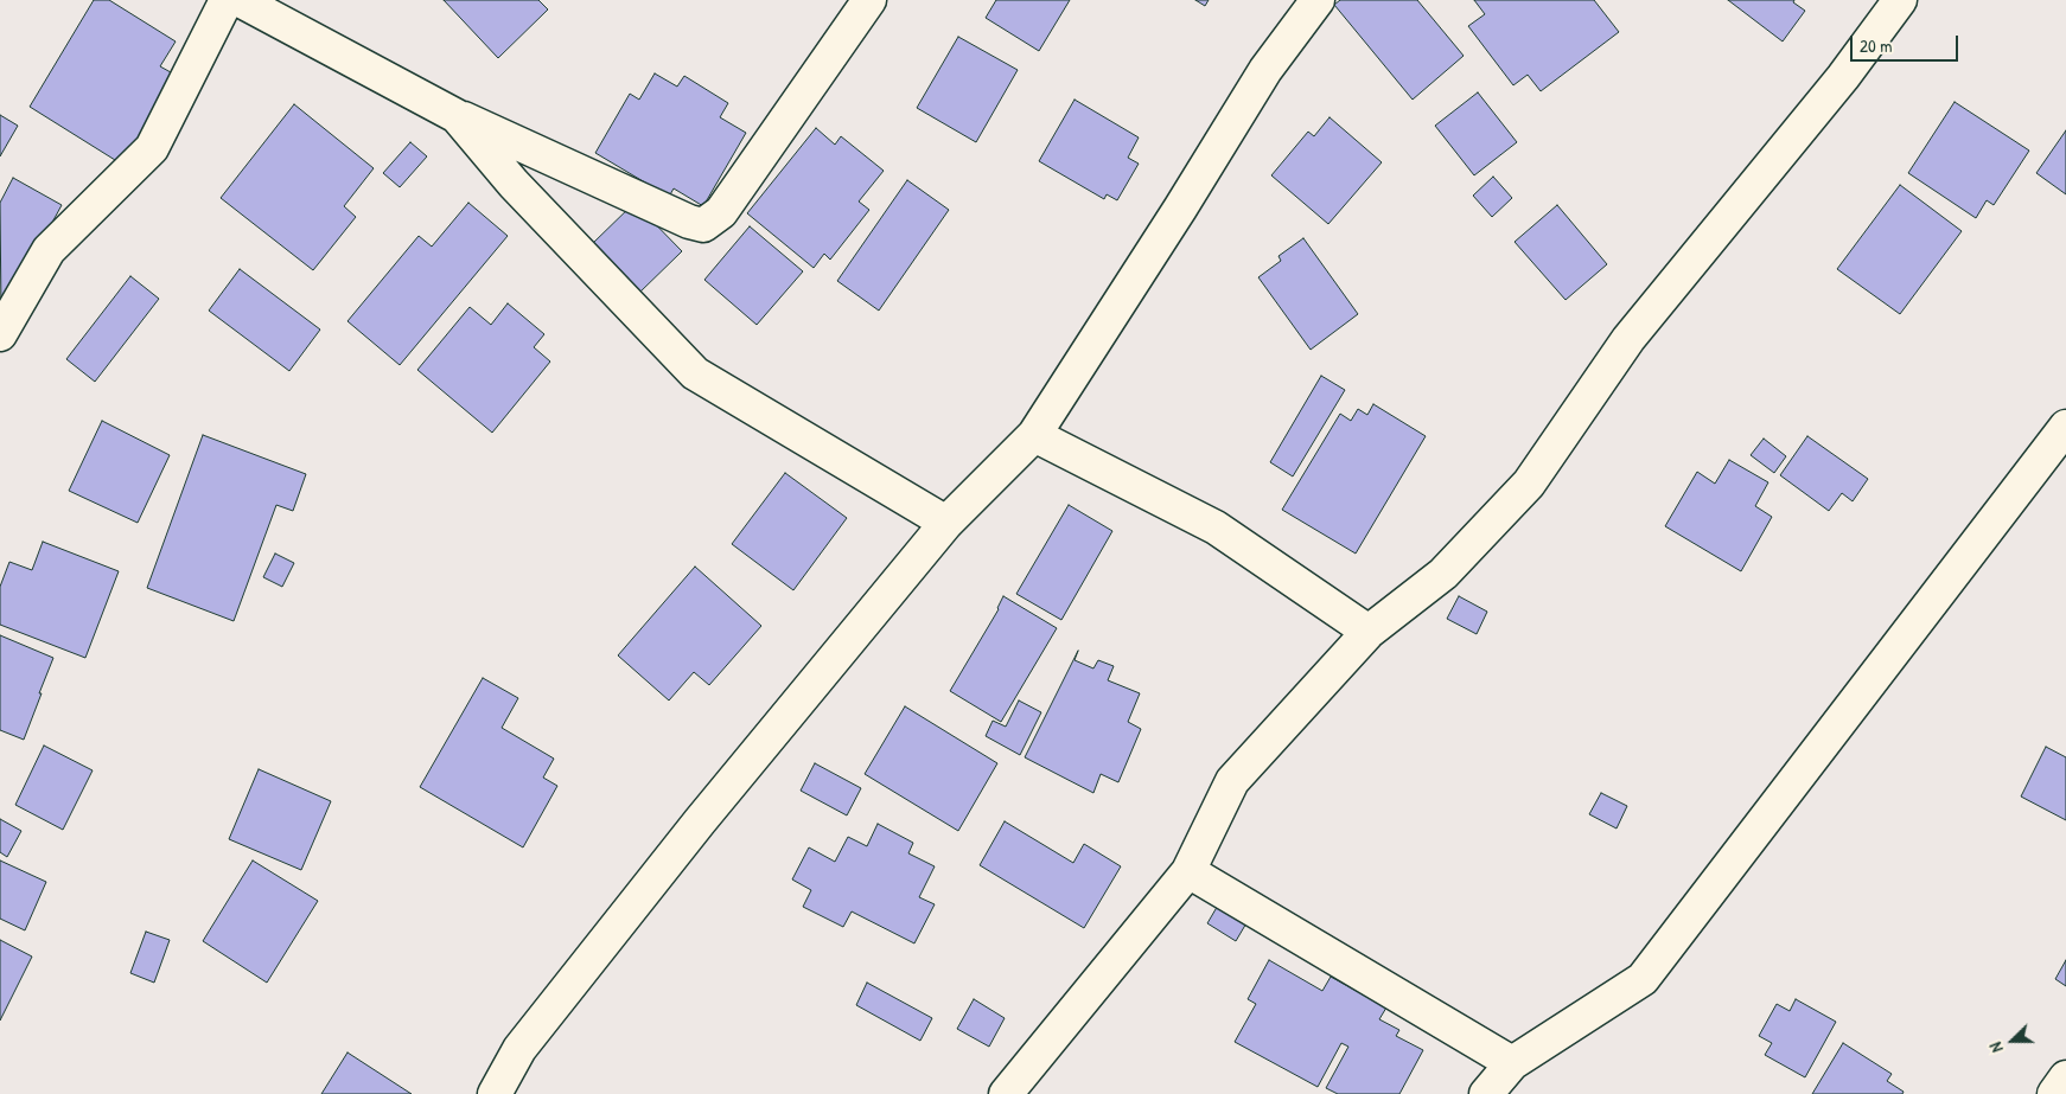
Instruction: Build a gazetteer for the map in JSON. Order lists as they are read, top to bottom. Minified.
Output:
{"scale_bar":"20 m","north":"left"}
